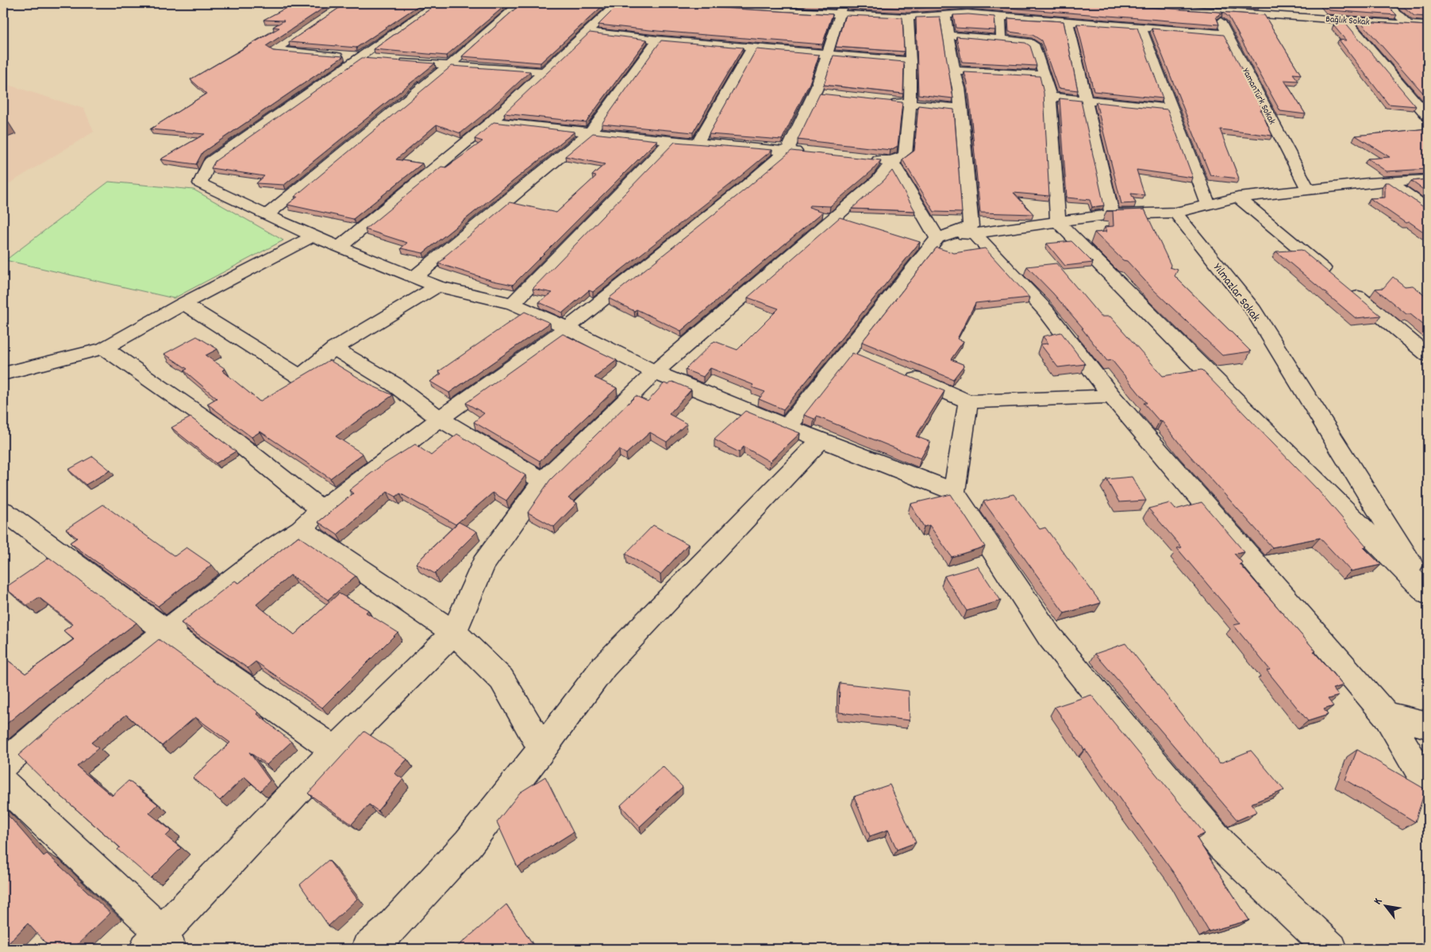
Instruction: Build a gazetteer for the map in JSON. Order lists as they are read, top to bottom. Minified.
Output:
{"streets":{"street":["Bağlık Sokak","YamanTürk Sokak","Yılmazlar Sokak"]},"crossings":[["Bağlık Sokak","YamanTürk Sokak"]],"north":"top left"}
